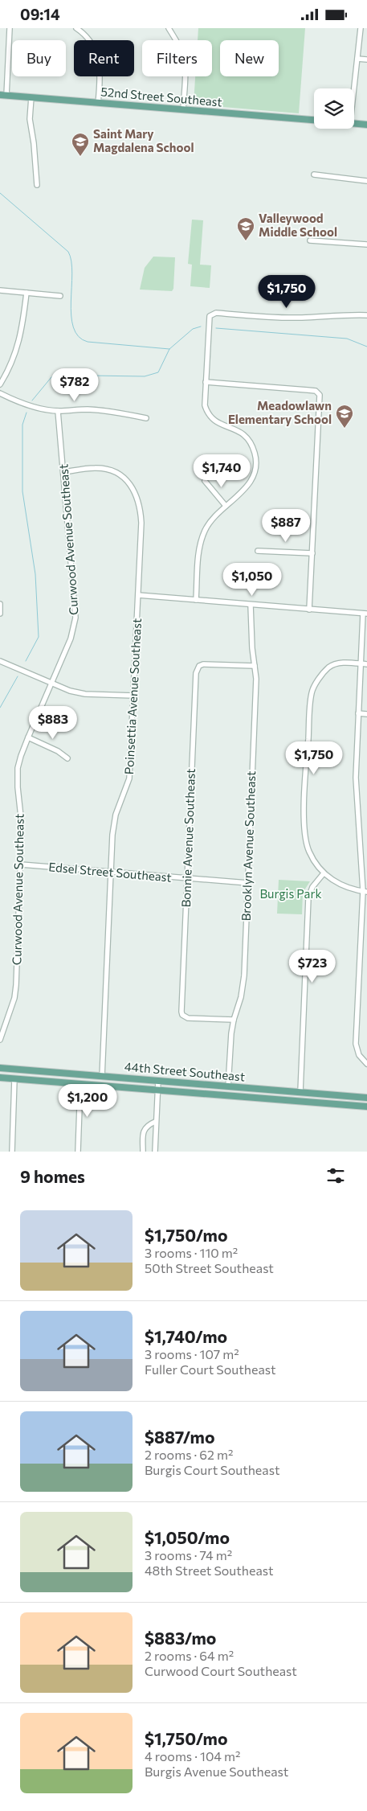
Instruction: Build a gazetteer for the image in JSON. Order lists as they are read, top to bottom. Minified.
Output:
{"streets":{"main road":["52nd Street Southeast","44th Street Southeast"],"street":["Curwood Avenue Southeast","Poinsettia Avenue Southeast","Bonnie Avenue Southeast","Brooklyn Avenue Southeast","Edsel Street Southeast"]},"crossings":[["Curwood Avenue Southeast","Poinsettia Avenue Southeast"],["Curwood Avenue Southeast","Edsel Street Southeast"],["Poinsettia Avenue Southeast","Edsel Street Southeast"],["Poinsettia Avenue Southeast","44th Street Southeast"],["Bonnie Avenue Southeast","Brooklyn Avenue Southeast"],["Bonnie Avenue Southeast","Edsel Street Southeast"],["Brooklyn Avenue Southeast","Edsel Street Southeast"],["Brooklyn Avenue Southeast","44th Street Southeast"]],"parks":["Burgis Park"],"places":{"school or university":["Saint Mary Magdalena School","Valleywood Middle School","Meadowlawn Elementary School"]},"page":{"status":"09:14","chip":["Buy","Rent","Filters","New"],"price":["$1,750","$782","$1,740","$887","$1,050","$883","$1,750","$723","$1,200"],"heading":"9 homes","list":[{"name":"$1,750/mo","note":"3 rooms · 110 m² · 50th Street Southeast"},{"name":"$1,740/mo","note":"3 rooms · 107 m² · Fuller Court Southeast"},{"name":"$887/mo","note":"2 rooms · 62 m² · Burgis Court Southeast"},{"name":"$1,050/mo","note":"3 rooms · 74 m² · 48th Street Southeast"},{"name":"$883/mo","note":"2 rooms · 64 m² · Curwood Court Southeast"},{"name":"$1,750/mo","note":"4 rooms · 104 m² · Burgis Avenue Southeast"}]}}
